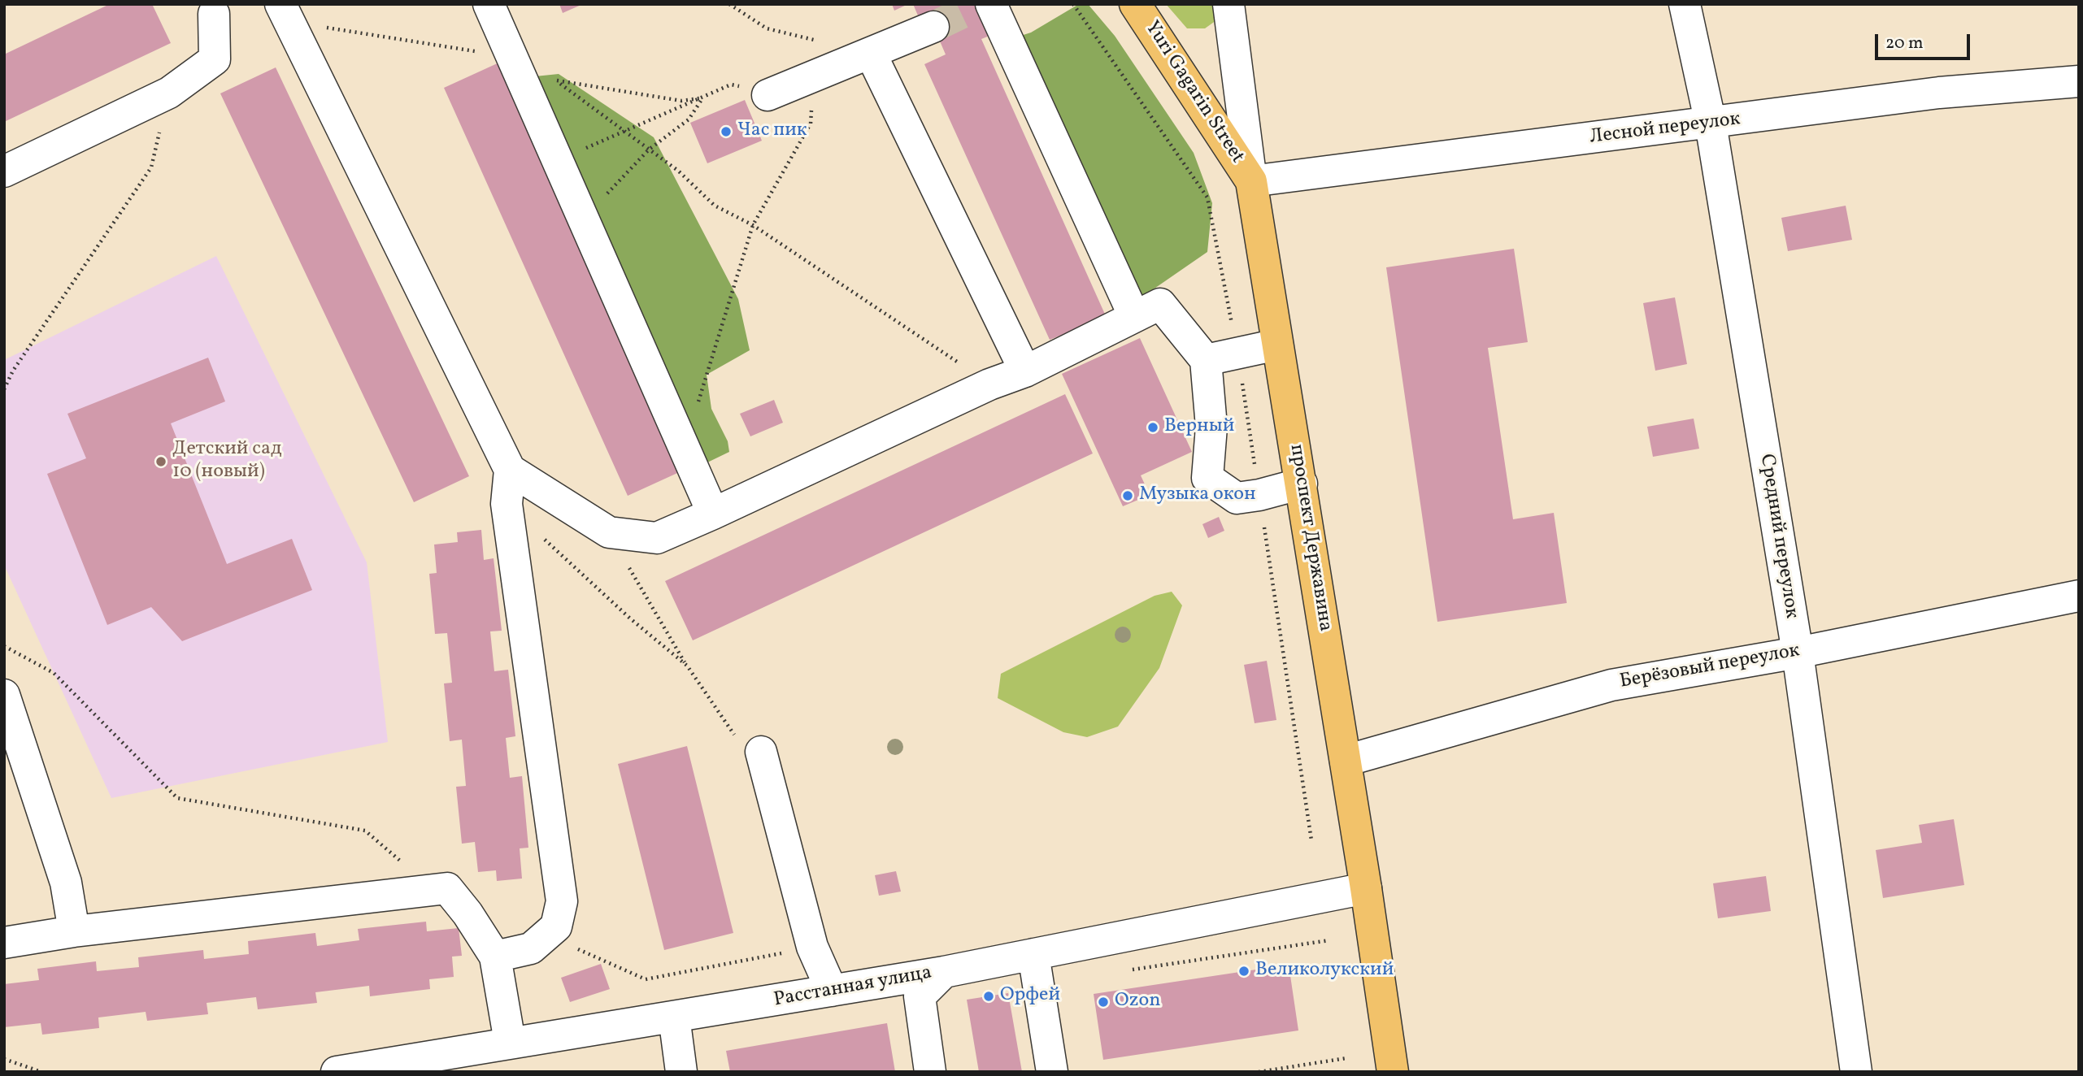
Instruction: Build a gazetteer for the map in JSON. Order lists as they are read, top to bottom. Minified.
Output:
{"streets":{"main road":["Yuri Gagarin Street","проспект Державина"],"street":["Лесной переулок","Средний переулок","Берёзовый переулок","Расстанная улица"]},"crossings":[["Yuri Gagarin Street","Лесной переулок"],["Yuri Gagarin Street","проспект Державина"],["Лесной переулок","Средний переулок"],["Лесной переулок","проспект Державина"],["Средний переулок","Берёзовый переулок"],["проспект Державина","Берёзовый переулок"],["проспект Державина","Расстанная улица"]],"places":["Час пик","Верный","Детский сад 10 (новый)","Музыка окон","Великолукский","Орфей","Ozon"],"scale_bar":"20 m"}
